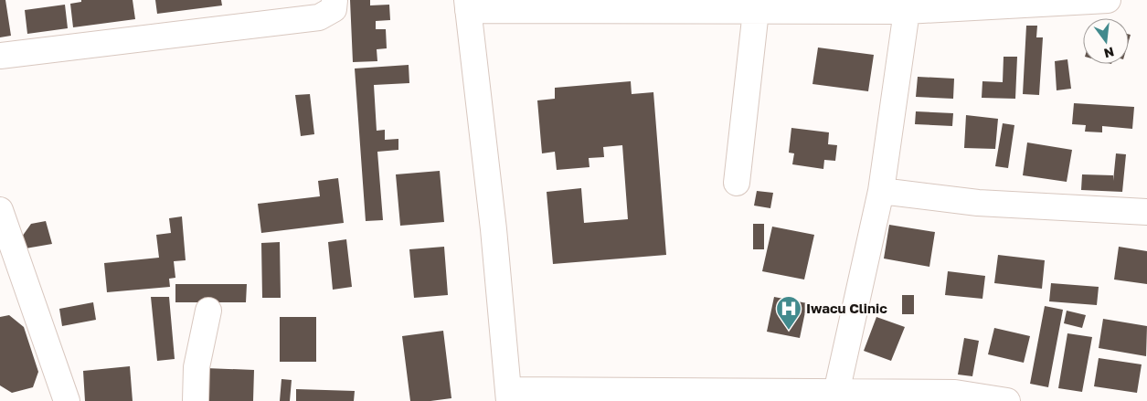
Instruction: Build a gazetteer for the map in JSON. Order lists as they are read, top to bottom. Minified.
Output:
{"places":{"hospital":["Iwacu Clinic"]},"north":"bottom"}
